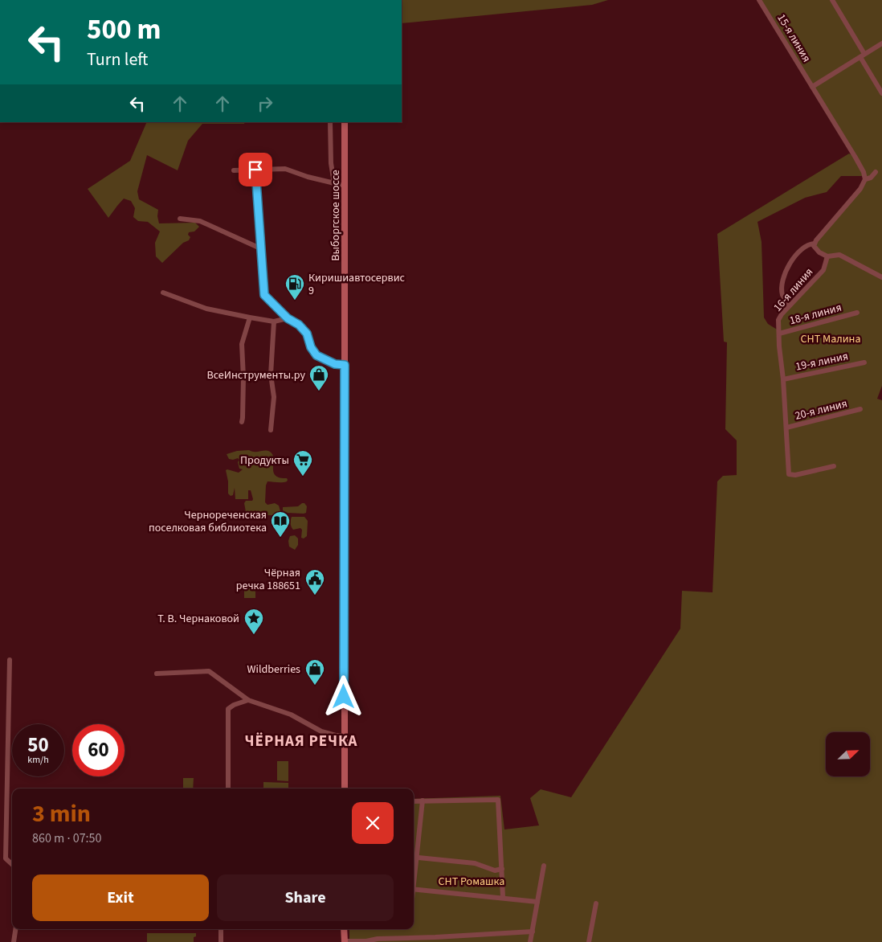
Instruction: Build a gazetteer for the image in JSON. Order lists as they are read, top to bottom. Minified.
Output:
{"streets":{"main road":["Выборгское шоссе"],"street":["15-я линия","16-я линия","18-я линия","19-я линия","20-я линия"]},"crossings":[["16-я линия","18-я линия"],["16-я линия","19-я линия"],["16-я линия","20-я линия"]],"districts":["ЧЁРНАЯ РЕЧКА"],"parks":["СНТ Малина","СНТ Ромашка"],"places":{"fuel station":["Киришиавтосервис 9"],"shop":["ВсеИнструменты.ру","Wildberries"],"supermarket":["Продукты"],"library":["Чернореченская поселковая библиотека"],"public building":["Чёрная речка 188651"],"place":["Т. В. Чернаковой"]},"north":"top right","page":{"turn":["500 m","Turn left"],"speed":"50 km/h","limit":"60","heading":["3 min","860 m · 07:50"],"buttons":["Exit","Share"]}}
